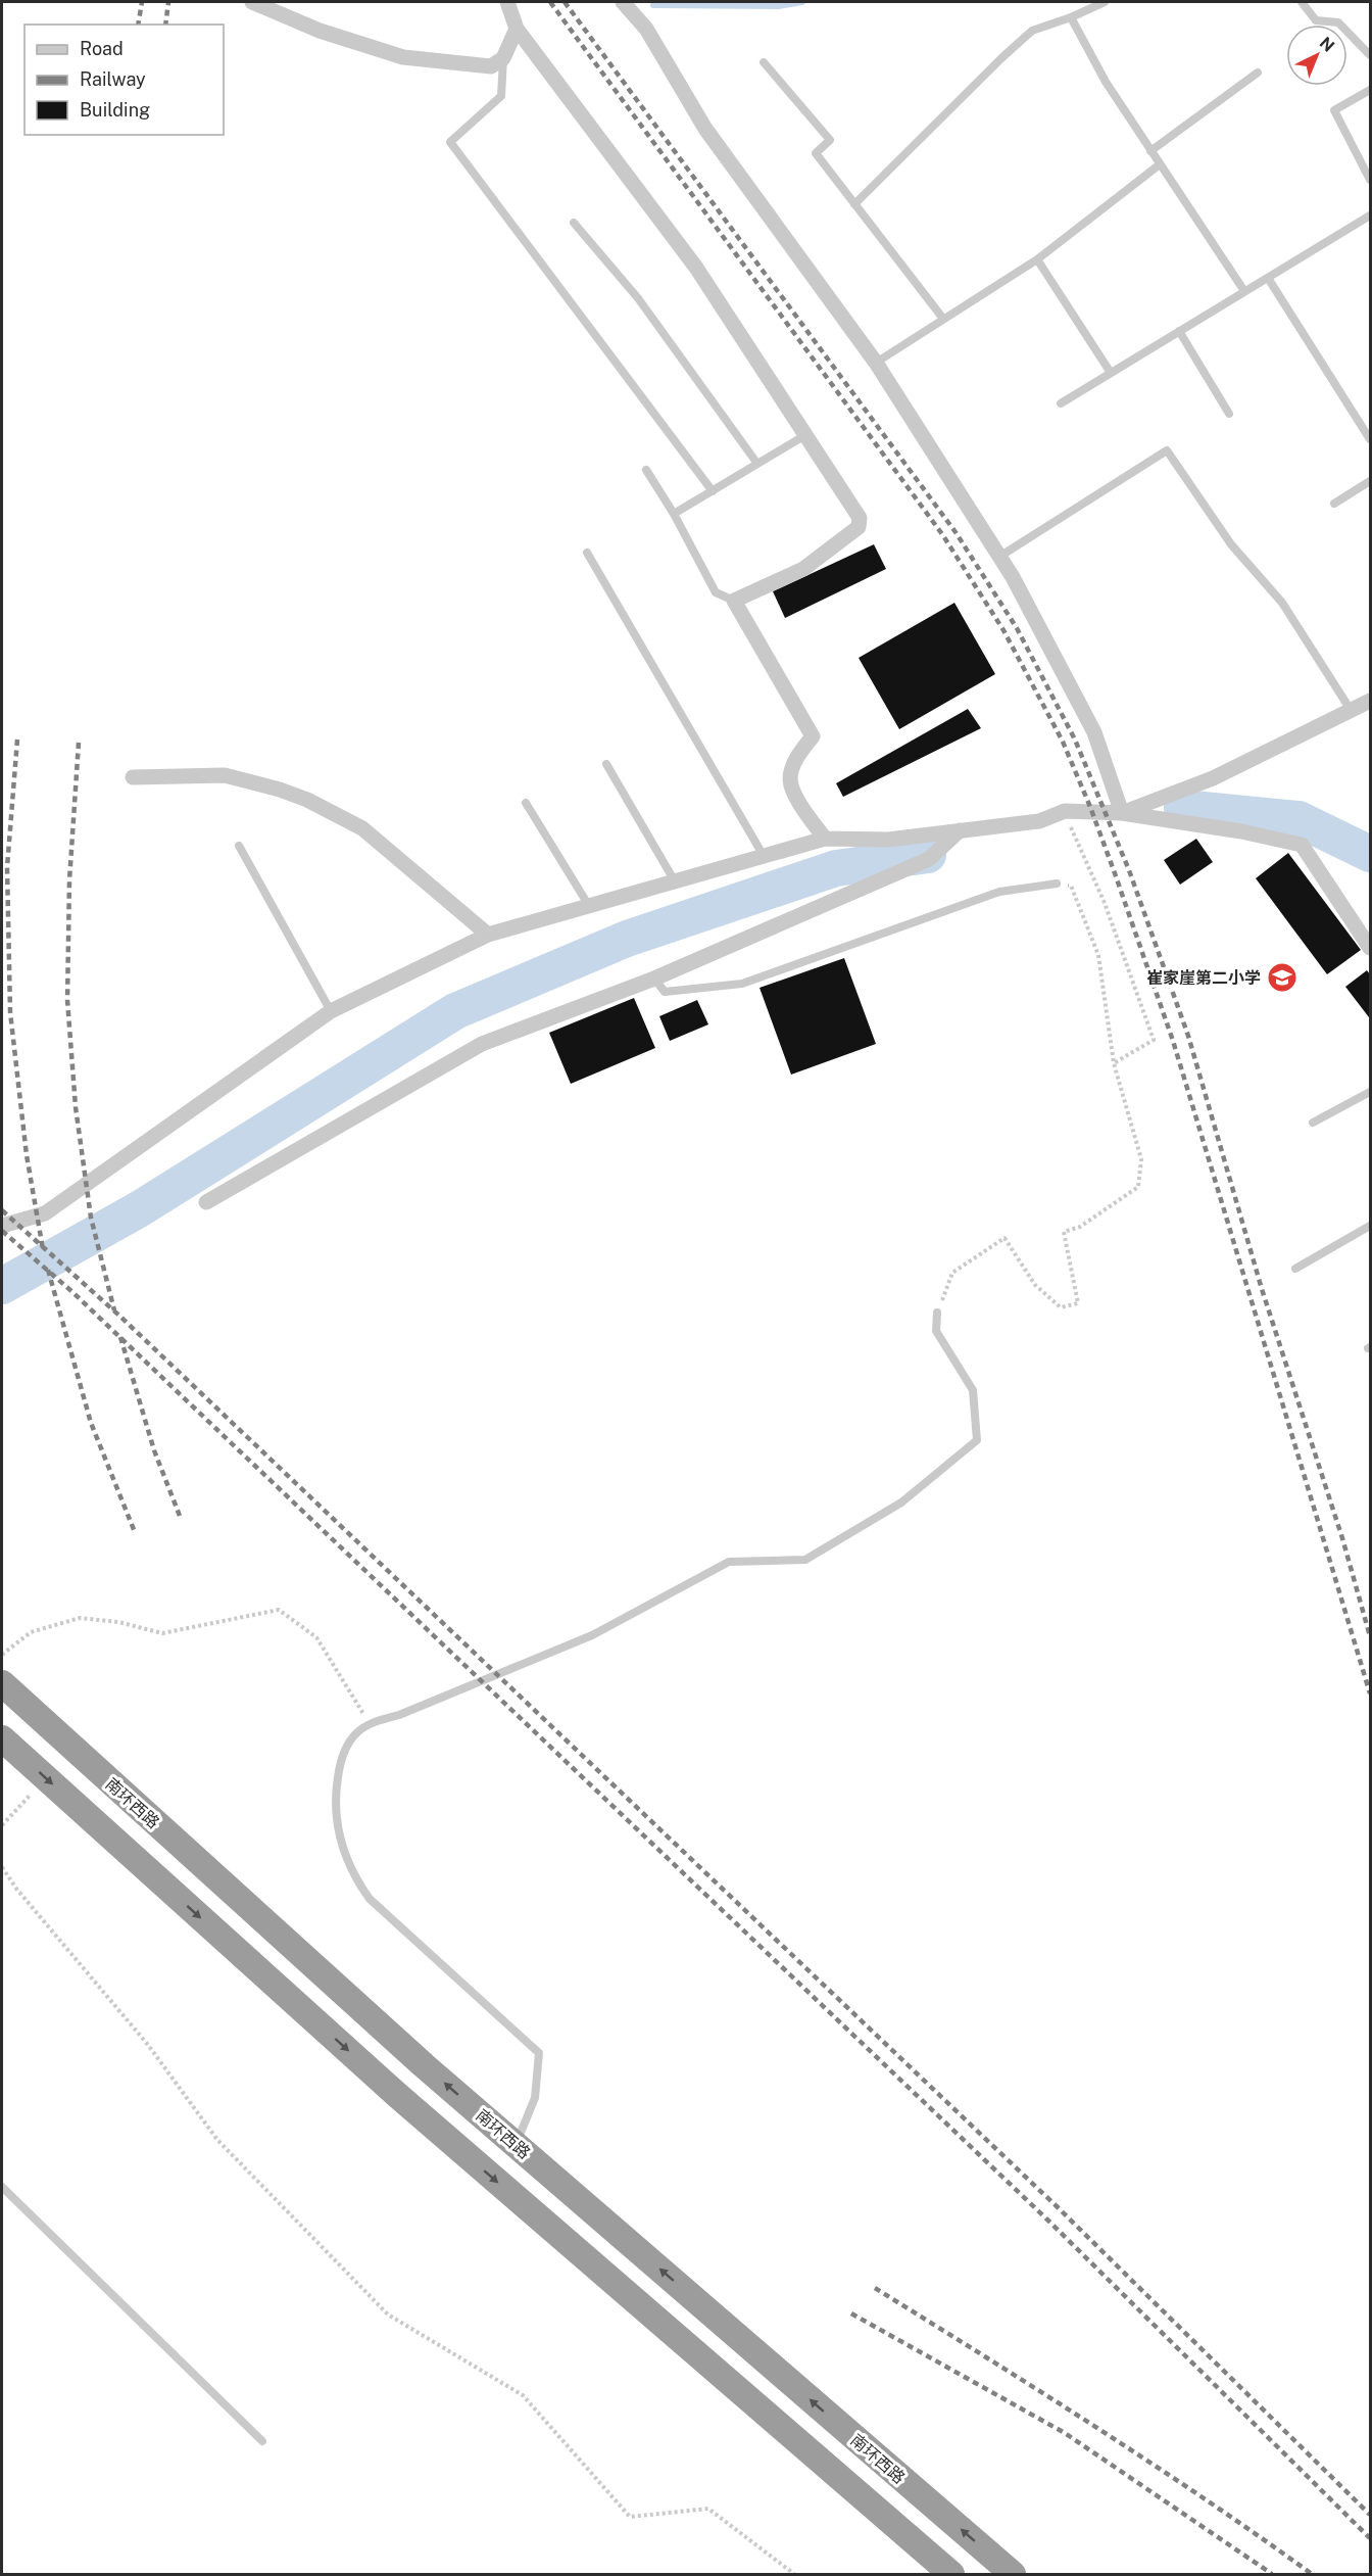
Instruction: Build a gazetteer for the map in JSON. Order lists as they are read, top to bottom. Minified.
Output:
{"streets":{"highway":["南环西路"]},"places":{"school or university":["崔家崖第二小学"]},"legend":["Road","Railway","Building"],"north":"top right"}
